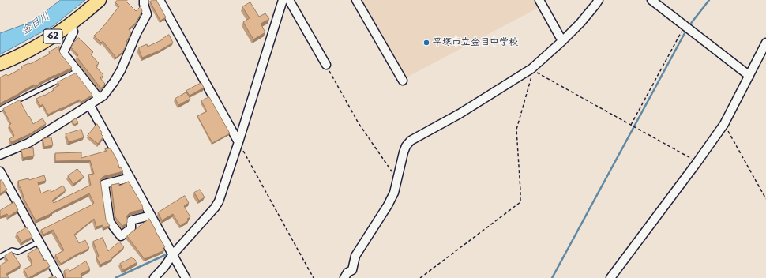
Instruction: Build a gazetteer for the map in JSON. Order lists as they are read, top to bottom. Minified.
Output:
{"streets":{"main road":["62"]},"water":["金目川"],"places":["平塚市立金目中学校"]}
